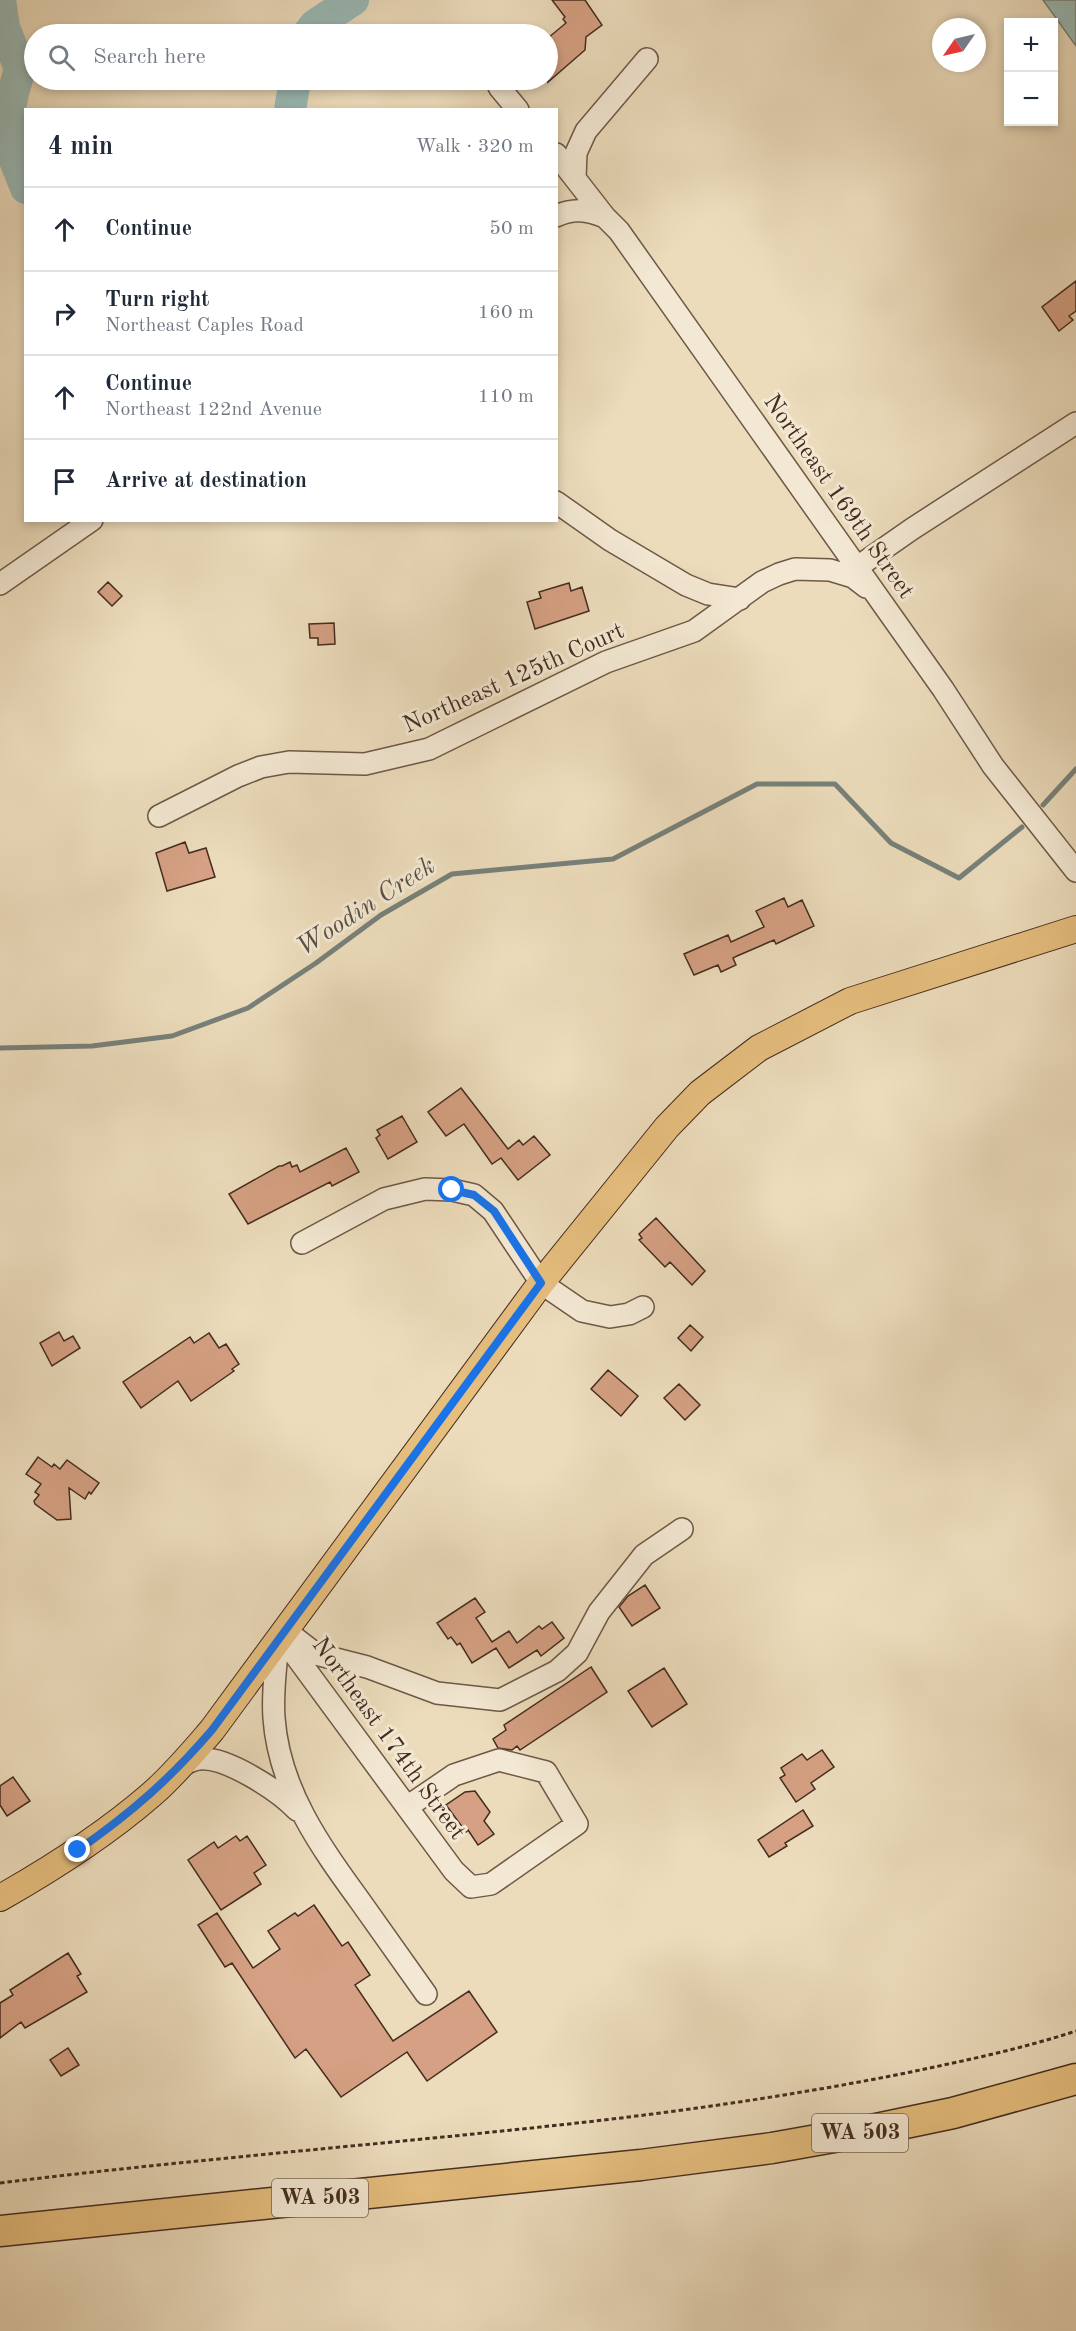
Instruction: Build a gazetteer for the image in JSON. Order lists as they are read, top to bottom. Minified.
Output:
{"streets":{"highway":["WA 503"],"street":["Northeast 169th Street","Northeast 125th Court","Northeast 174th Street"]},"crossings":[["Northeast 169th Street","Northeast 125th Court"]],"water":["Woodin Creek"],"north":"bottom left","page":{"map_buttons":["+","−"],"search":"Search here","heading":["4 min","Walk · 320 m"],"list":[["Continue","50 m"],["Turn right","Northeast Caples Road","160 m"],["Continue","Northeast 122nd Avenue","110 m"],"Arrive at destination"]}}
